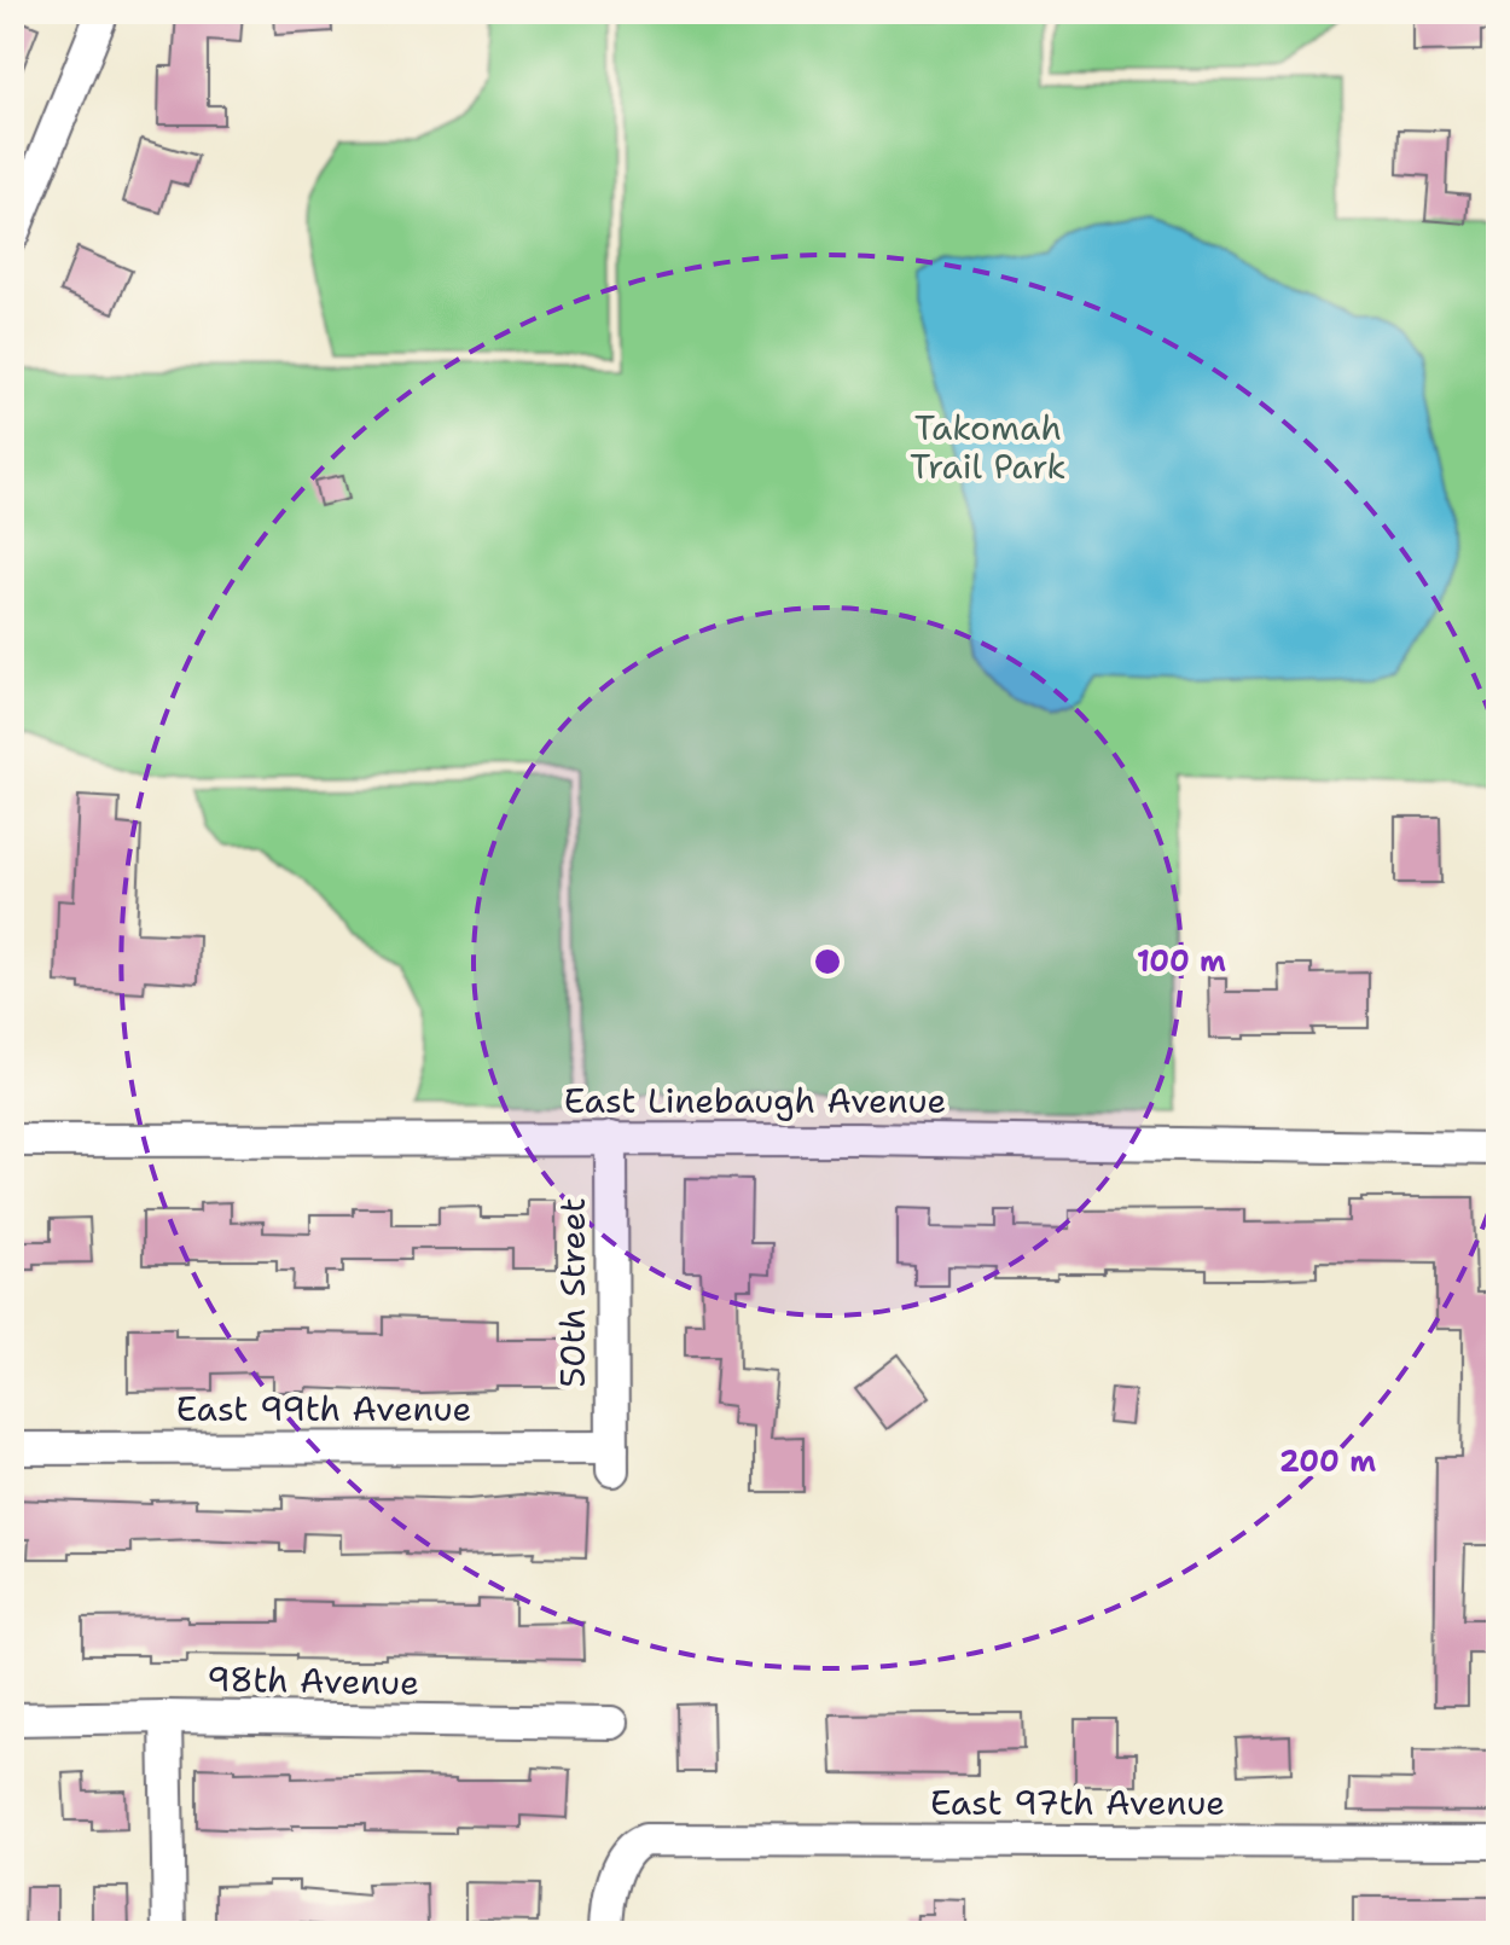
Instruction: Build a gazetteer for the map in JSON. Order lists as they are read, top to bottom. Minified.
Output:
{"streets":{"street":["East Linebaugh Avenue","50th Street","East 99th Avenue","98th Avenue","East 97th Avenue"]},"crossings":[["East Linebaugh Avenue","50th Street"],["50th Street","East 99th Avenue"]],"parks":["Takomah Trail Park"],"rings":["100 m","200 m"]}
